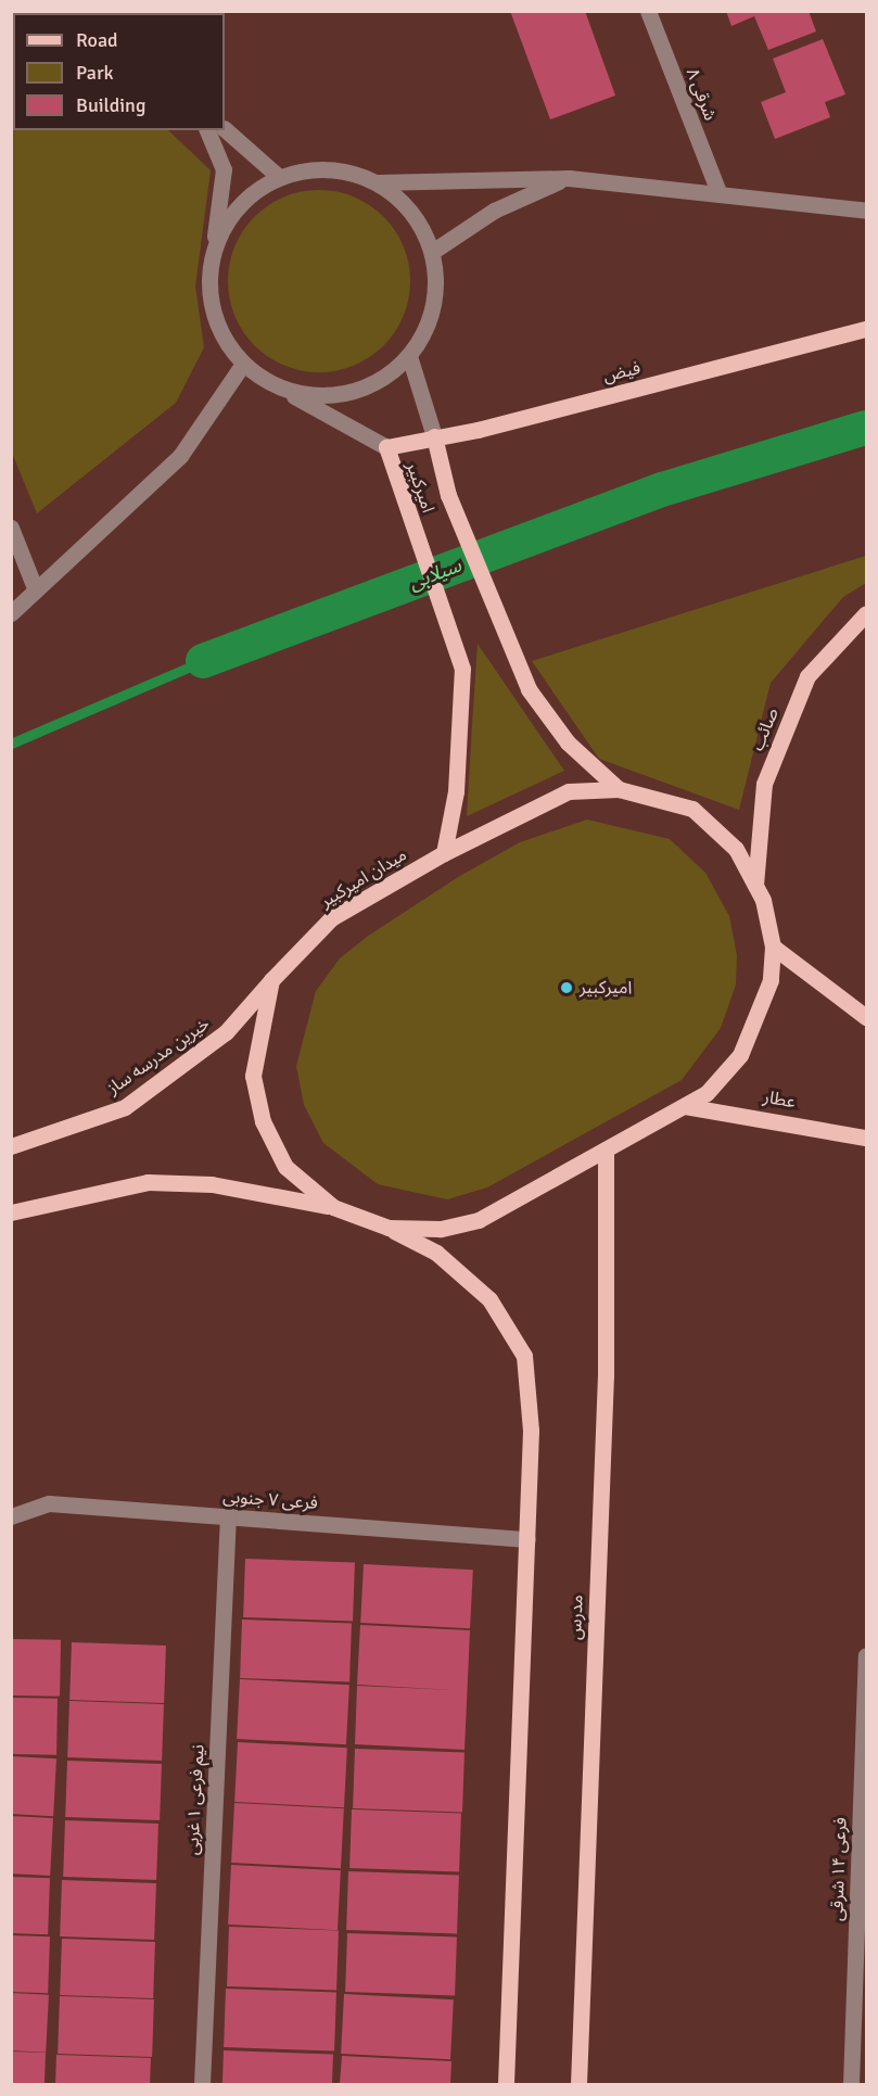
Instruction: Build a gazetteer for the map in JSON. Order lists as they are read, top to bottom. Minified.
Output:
{"streets":{"main road":["فیض","امیرکبیر","صائب","میدان امیرکبیر","خیرین مدرسه ساز","عطار","مدرس"],"street":["۸ شرقی","فرعی ۷ جنوبی","نیم فرعی ۱ غربی","فرعی ۱۴ شرقی"]},"crossings":[["فیض","امیرکبیر"],["امیرکبیر","میدان امیرکبیر"],["صائب","میدان امیرکبیر"],["میدان امیرکبیر","خیرین مدرسه ساز"],["میدان امیرکبیر","عطار"],["میدان امیرکبیر","مدرس"],["فرعی ۷ جنوبی","نیم فرعی ۱ غربی"]],"water":["سیلابی"],"places":["امیرکبیر"],"legend":["Road","Park","Building"]}
